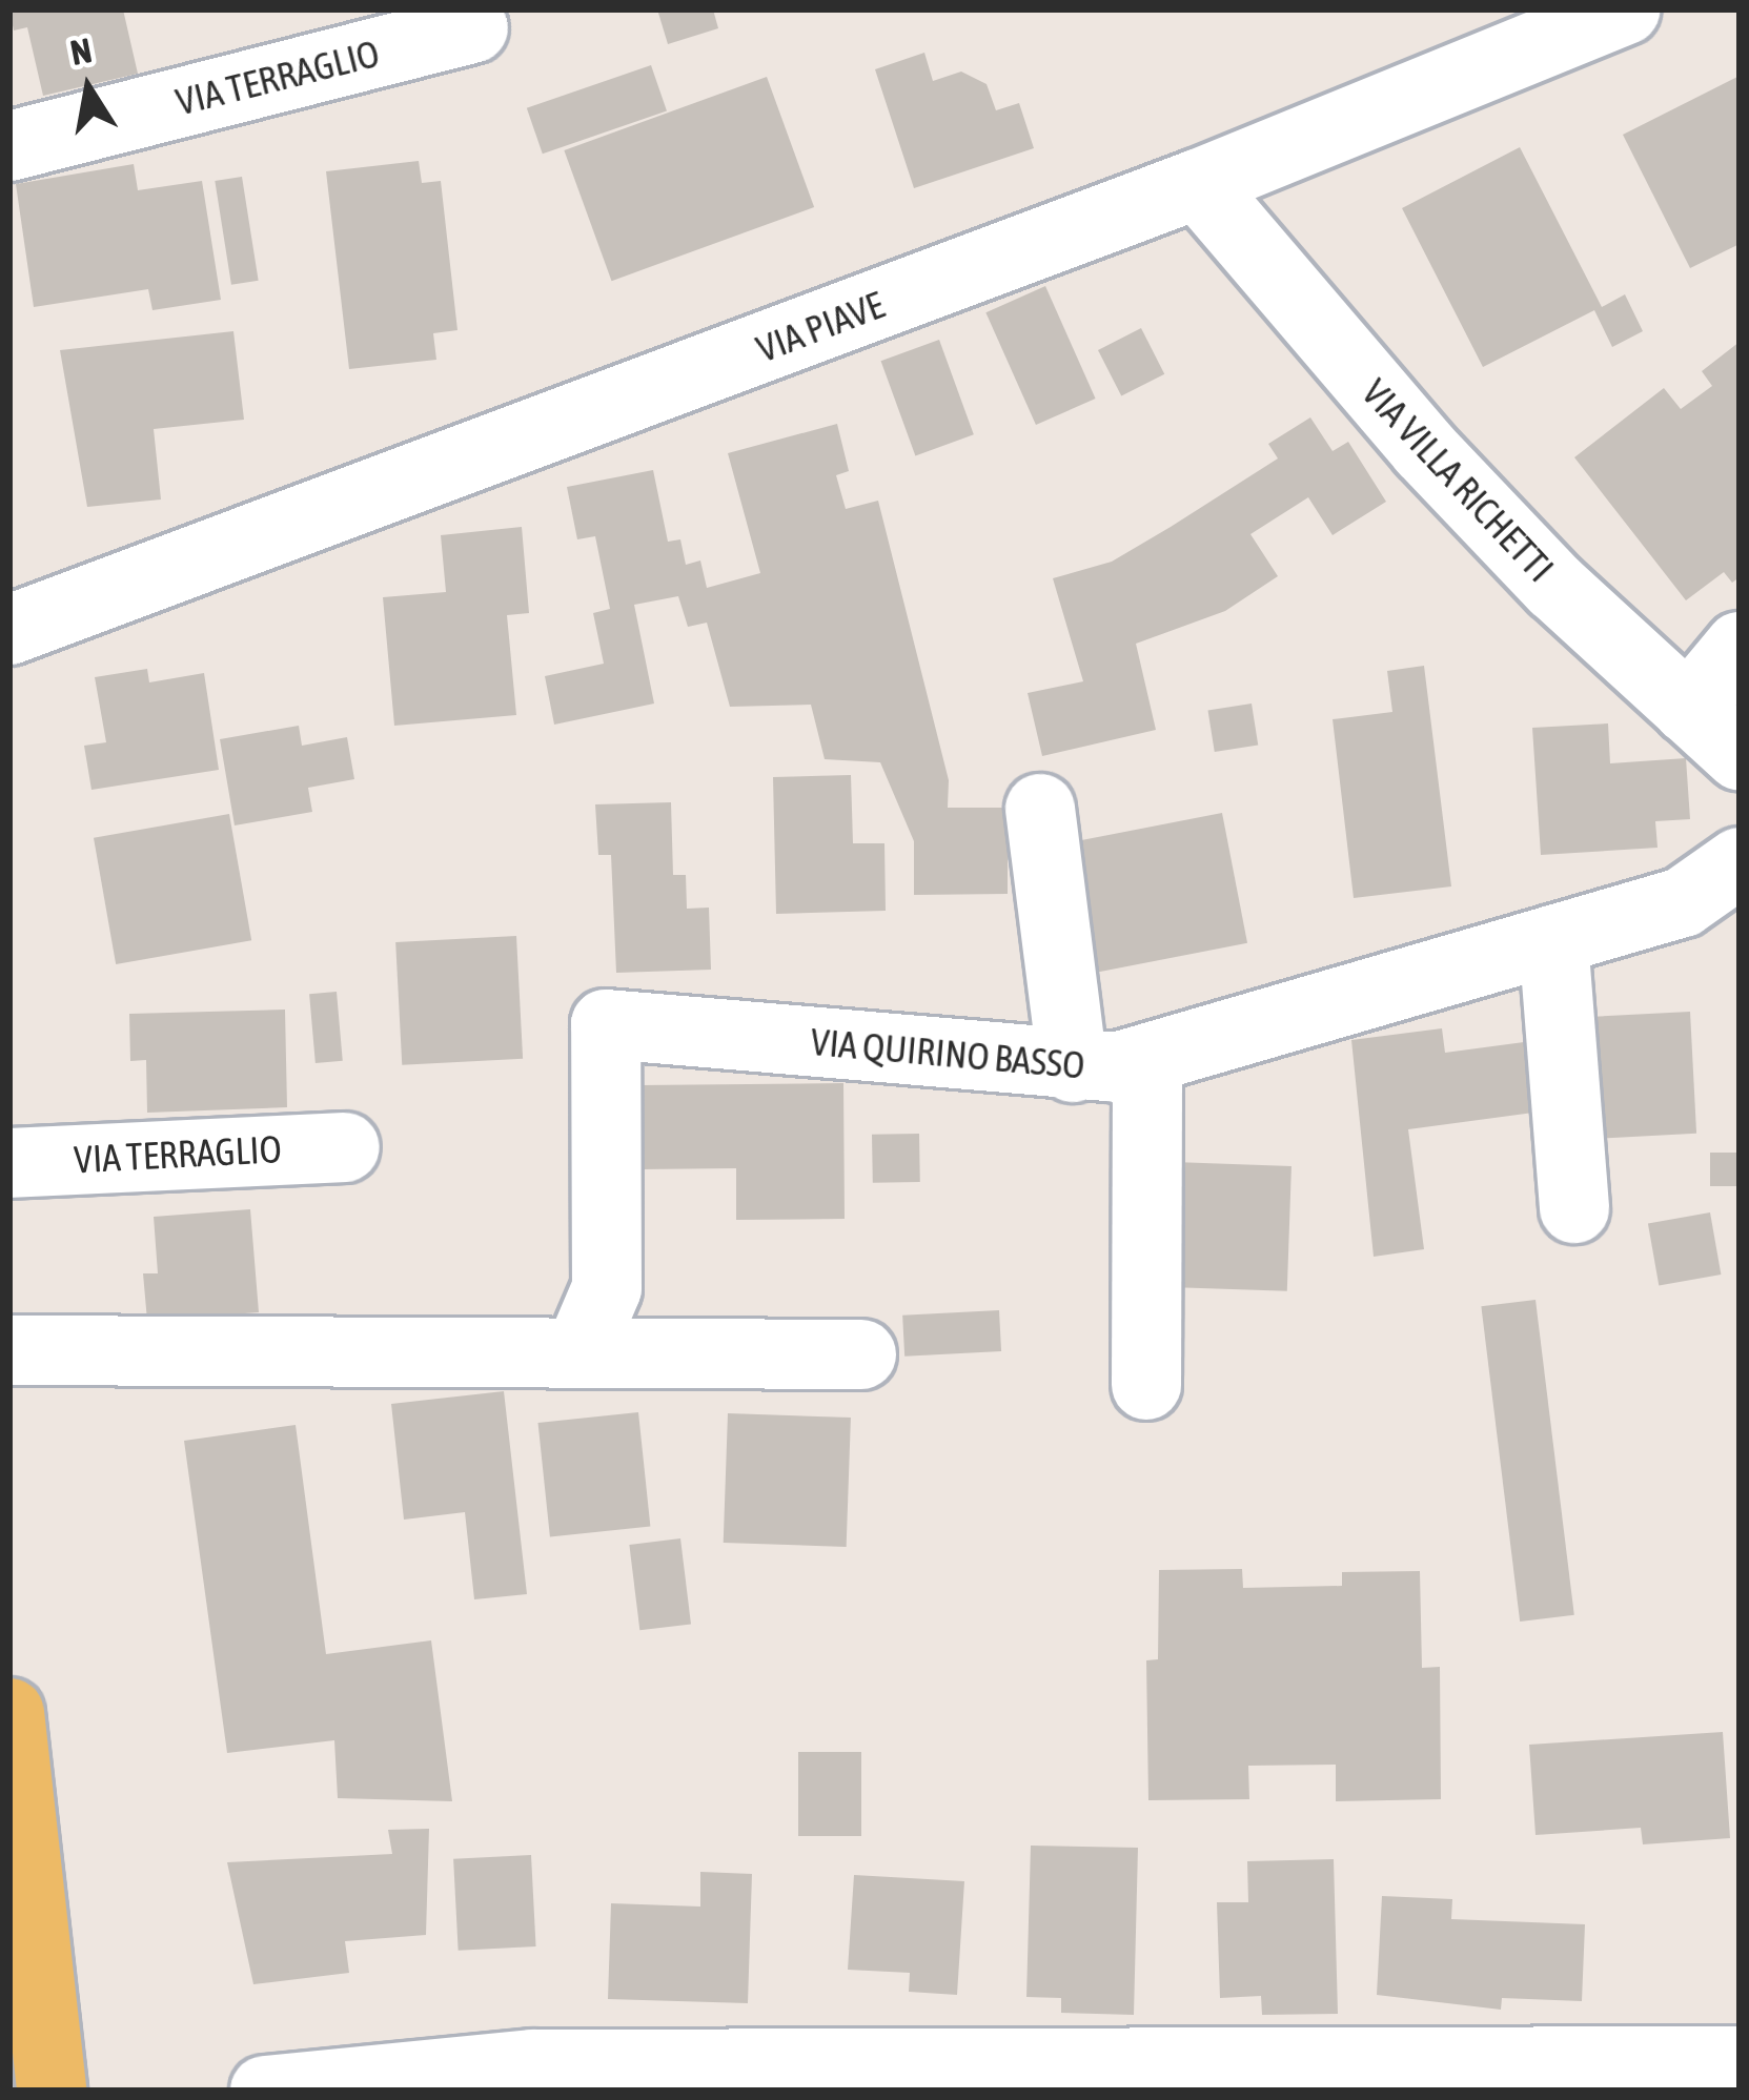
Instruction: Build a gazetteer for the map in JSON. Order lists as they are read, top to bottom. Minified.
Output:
{"streets":{"street":["VIA TERRAGLIO","VIA PIAVE","VIA VILLA RICHETTI","VIA QUIRINO BASSO"]},"crossings":[["VIA PIAVE","VIA VILLA RICHETTI"]],"north":"top"}
